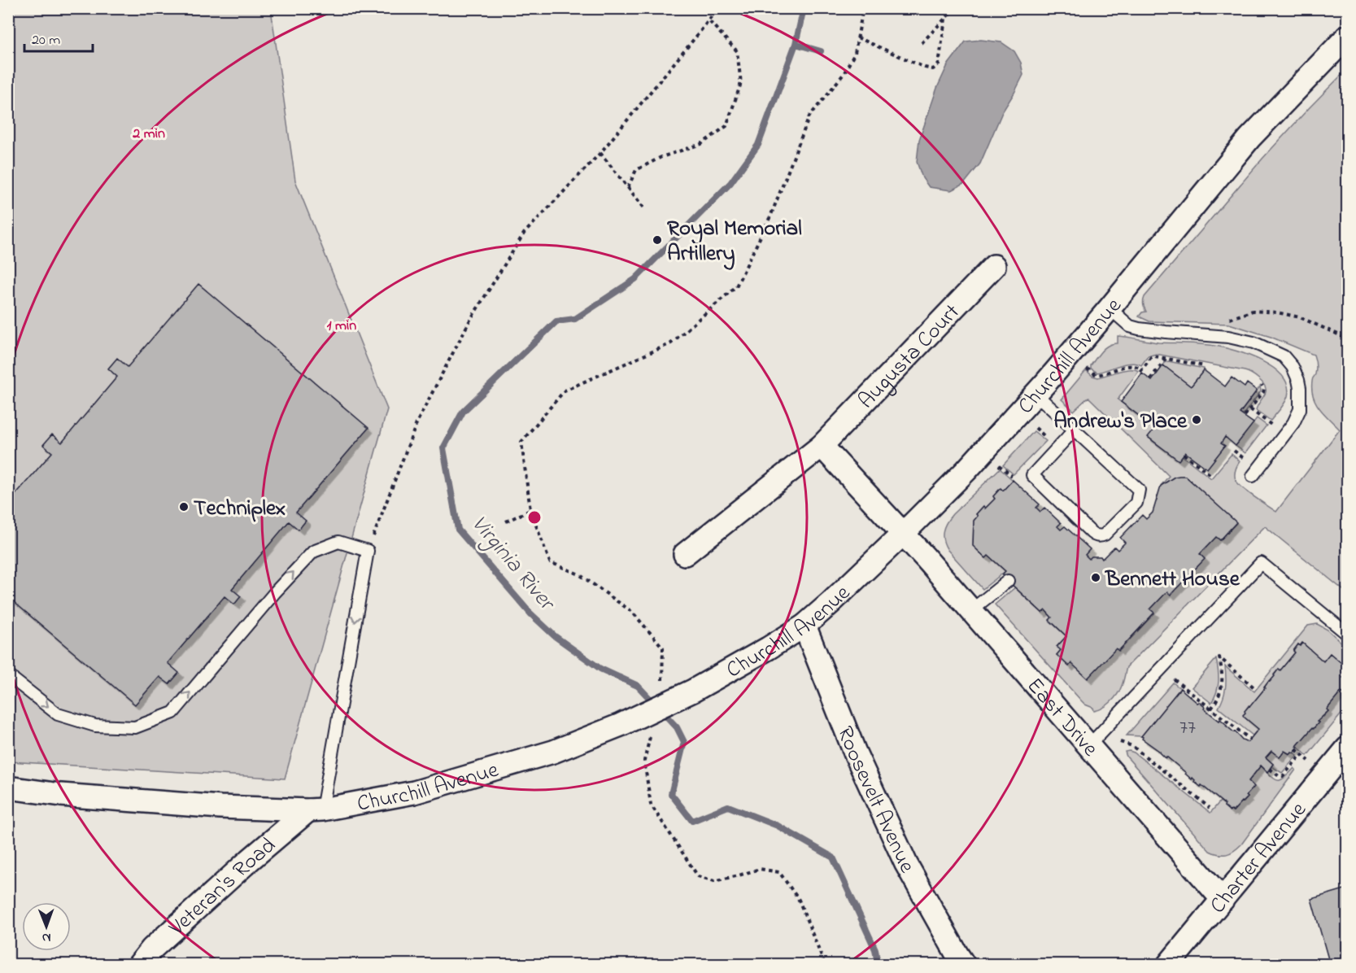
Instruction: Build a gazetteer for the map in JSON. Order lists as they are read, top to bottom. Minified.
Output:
{"streets":{"street":["Churchill Avenue","Augusta Court","East Drive","Roosevelt Avenue","Charter Avenue","Veteran's Road"]},"crossings":[["Churchill Avenue","East Drive"],["Churchill Avenue","Roosevelt Avenue"],["Churchill Avenue","Veteran's Road"],["East Drive","Charter Avenue"]],"water":["Virginia River"],"places":["Royal Memorial Artillery","Andrew's Place","Techniplex","Bennett House"],"house_numbers":["77"],"scale_bar":"20 m","north":"bottom","rings":["2 min","1 min"]}
